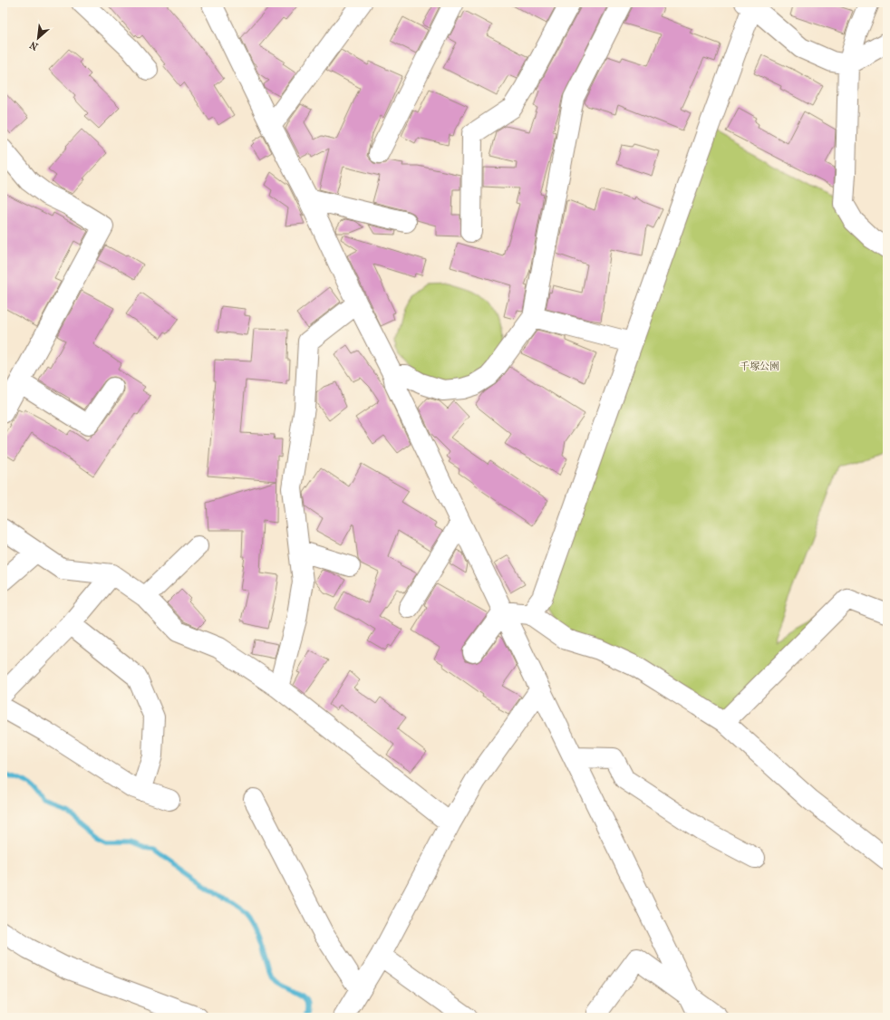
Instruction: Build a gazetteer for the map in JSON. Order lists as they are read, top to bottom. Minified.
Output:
{"parks":["千塚公園"],"north":"bottom left"}
